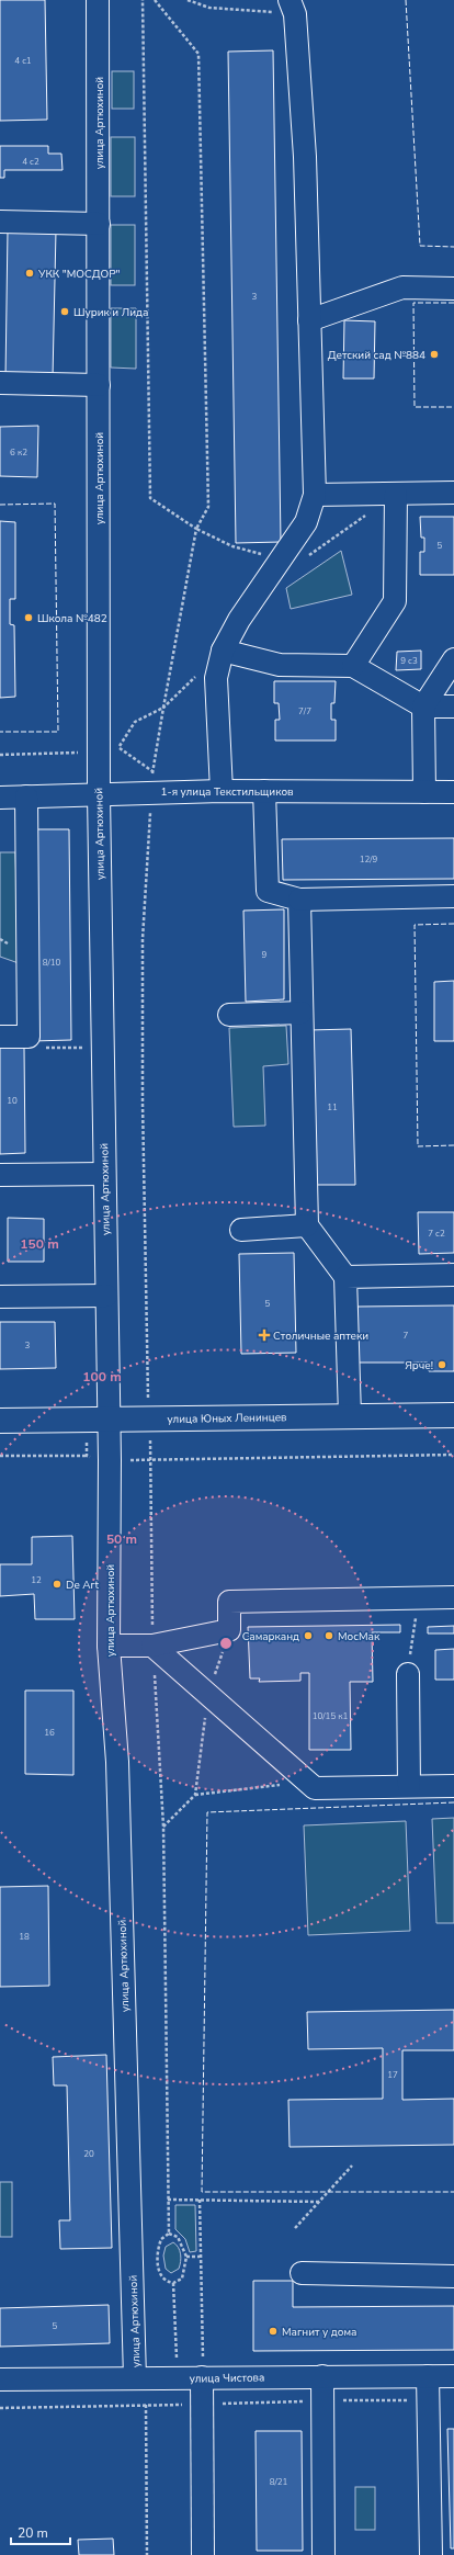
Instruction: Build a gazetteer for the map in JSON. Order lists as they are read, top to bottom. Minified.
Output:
{"streets":{"main road":["улица Юных Ленинцев"],"street":["улица Артюхиной","1-я улица Текстильщиков","улица Чистова"]},"crossings":[["улица Артюхиной","1-я улица Текстильщиков"],["улица Артюхиной","улица Юных Ленинцев"],["улица Артюхиной","улица Чистова"]],"places":{"other":["УКК \"МОСДОР\"","Шурик и Лида","Детский сад №884","Школа №482","Ярче!","De Art","Самарканд","МосМак","Магнит у дома"],"health":["Столичные аптеки"]},"house_numbers":["4 c1","4 с2","3","6 к2","5","9 с3","7/7","12/9","9","8/10","10","11","7 с2","5","7","3","12","10/15 к1","16","18","17","20","5","8/21"],"scale_bar":"20 m","rings":["150 m","100 m","50 m"]}
